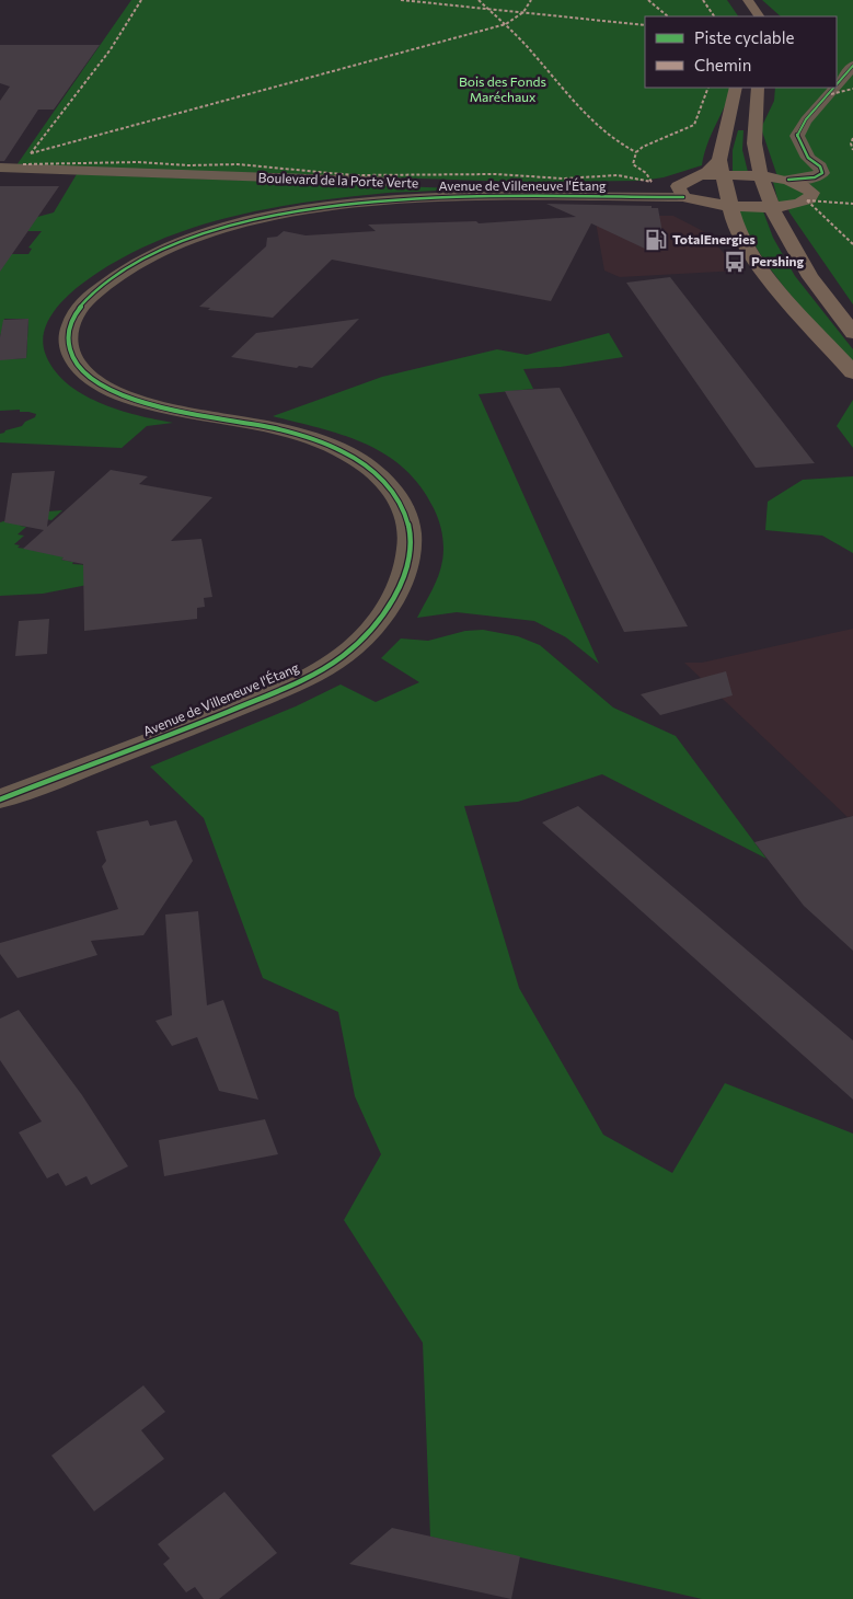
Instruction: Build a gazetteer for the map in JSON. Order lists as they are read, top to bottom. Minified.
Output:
{"streets":{"street":["Boulevard de la Porte Verte","Avenue de Villeneuve l'Étang"]},"crossings":[["Boulevard de la Porte Verte","Avenue de Villeneuve l'Étang"]],"parks":["Bois des Fonds Maréchaux"],"places":{"fuel station":["TotalEnergies"],"bus stop":["Pershing"]},"legend":["Piste cyclable","Chemin"]}
